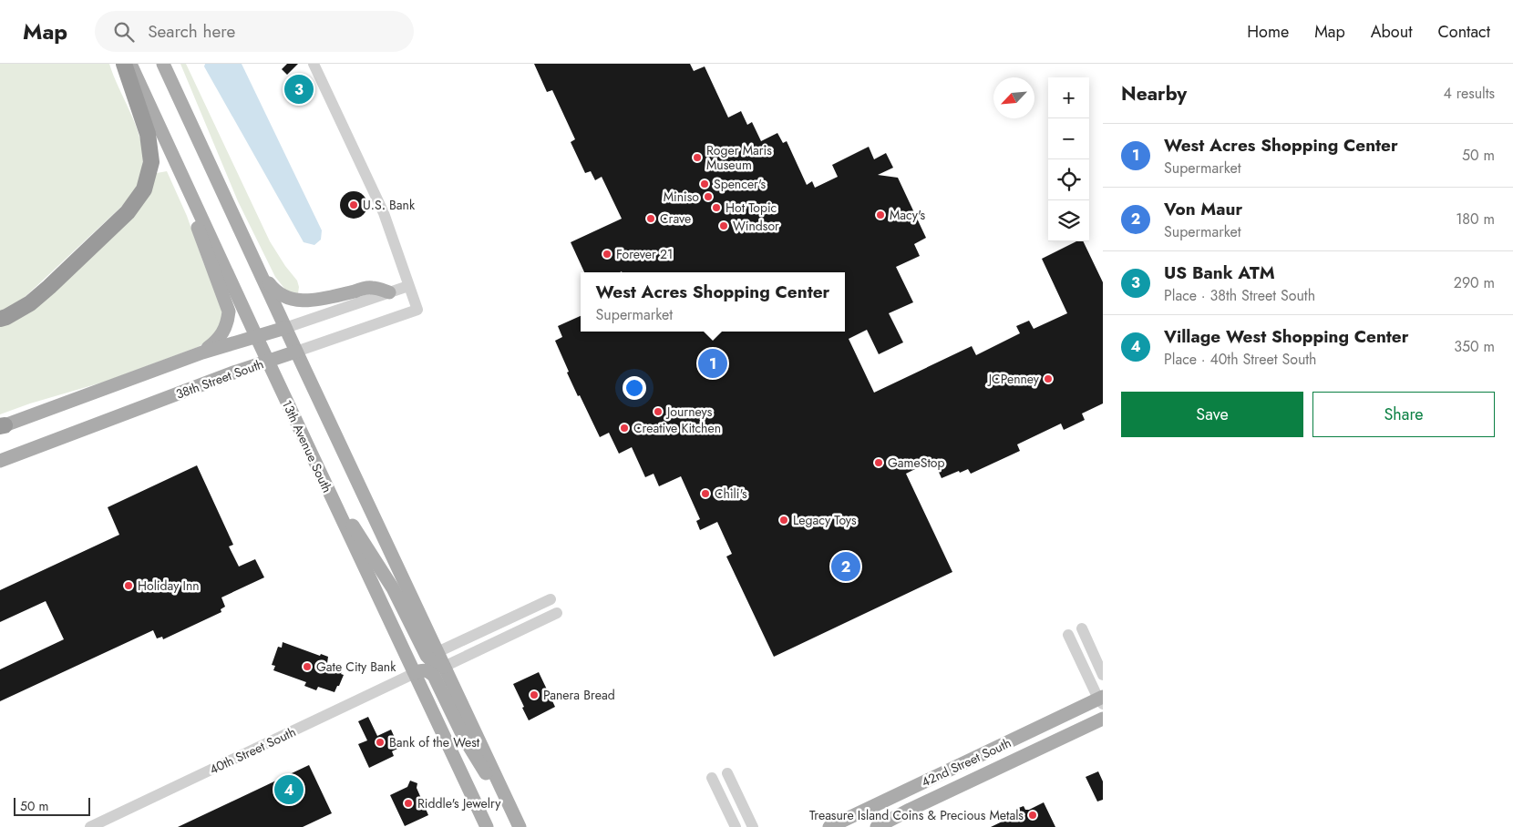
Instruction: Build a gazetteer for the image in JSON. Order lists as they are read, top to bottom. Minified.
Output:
{"streets":{"main road":["38th Street South","13th Avenue South","42nd Street South"],"street":["40th Street South"]},"crossings":[["38th Street South","13th Avenue South"],["13th Avenue South","40th Street South"]],"places":["Roger Maris Museum","Spencer's","Miniso","U.S. Bank","Hot Topic","Macy's","Crave","Windsor","Forever 21","JCPenney","Journeys","Creative Kitchen","GameStop","Chili's","Legacy Toys","Holiday Inn","Gate City Bank","Panera Bread","Bank of the West","Riddle's Jewelry","Treasure Island Coins & Precious Metals"],"scale_bar":"50 m","north":"bottom left","page":{"header":"Map","search":"Search here","nav":["Home","Map","About","Contact"],"heading":["Nearby","4 results"],"pins":["3","1","2","4"],"map_buttons":["+","−"],"list":[{"mark":"1","name":"West Acres Shopping Center","note":"Supermarket","value":"50 m"},{"mark":"2","name":"Von Maur","note":"Supermarket","value":"180 m"},{"mark":"3","name":"US Bank ATM","note":"Place · 38th Street South","value":"290 m"},{"mark":"4","name":"Village West Shopping Center","note":"Place · 40th Street South","value":"350 m"}],"popup":["West Acres Shopping Center","Supermarket"],"buttons":["Save","Share"],"scale":"50 m"}}
